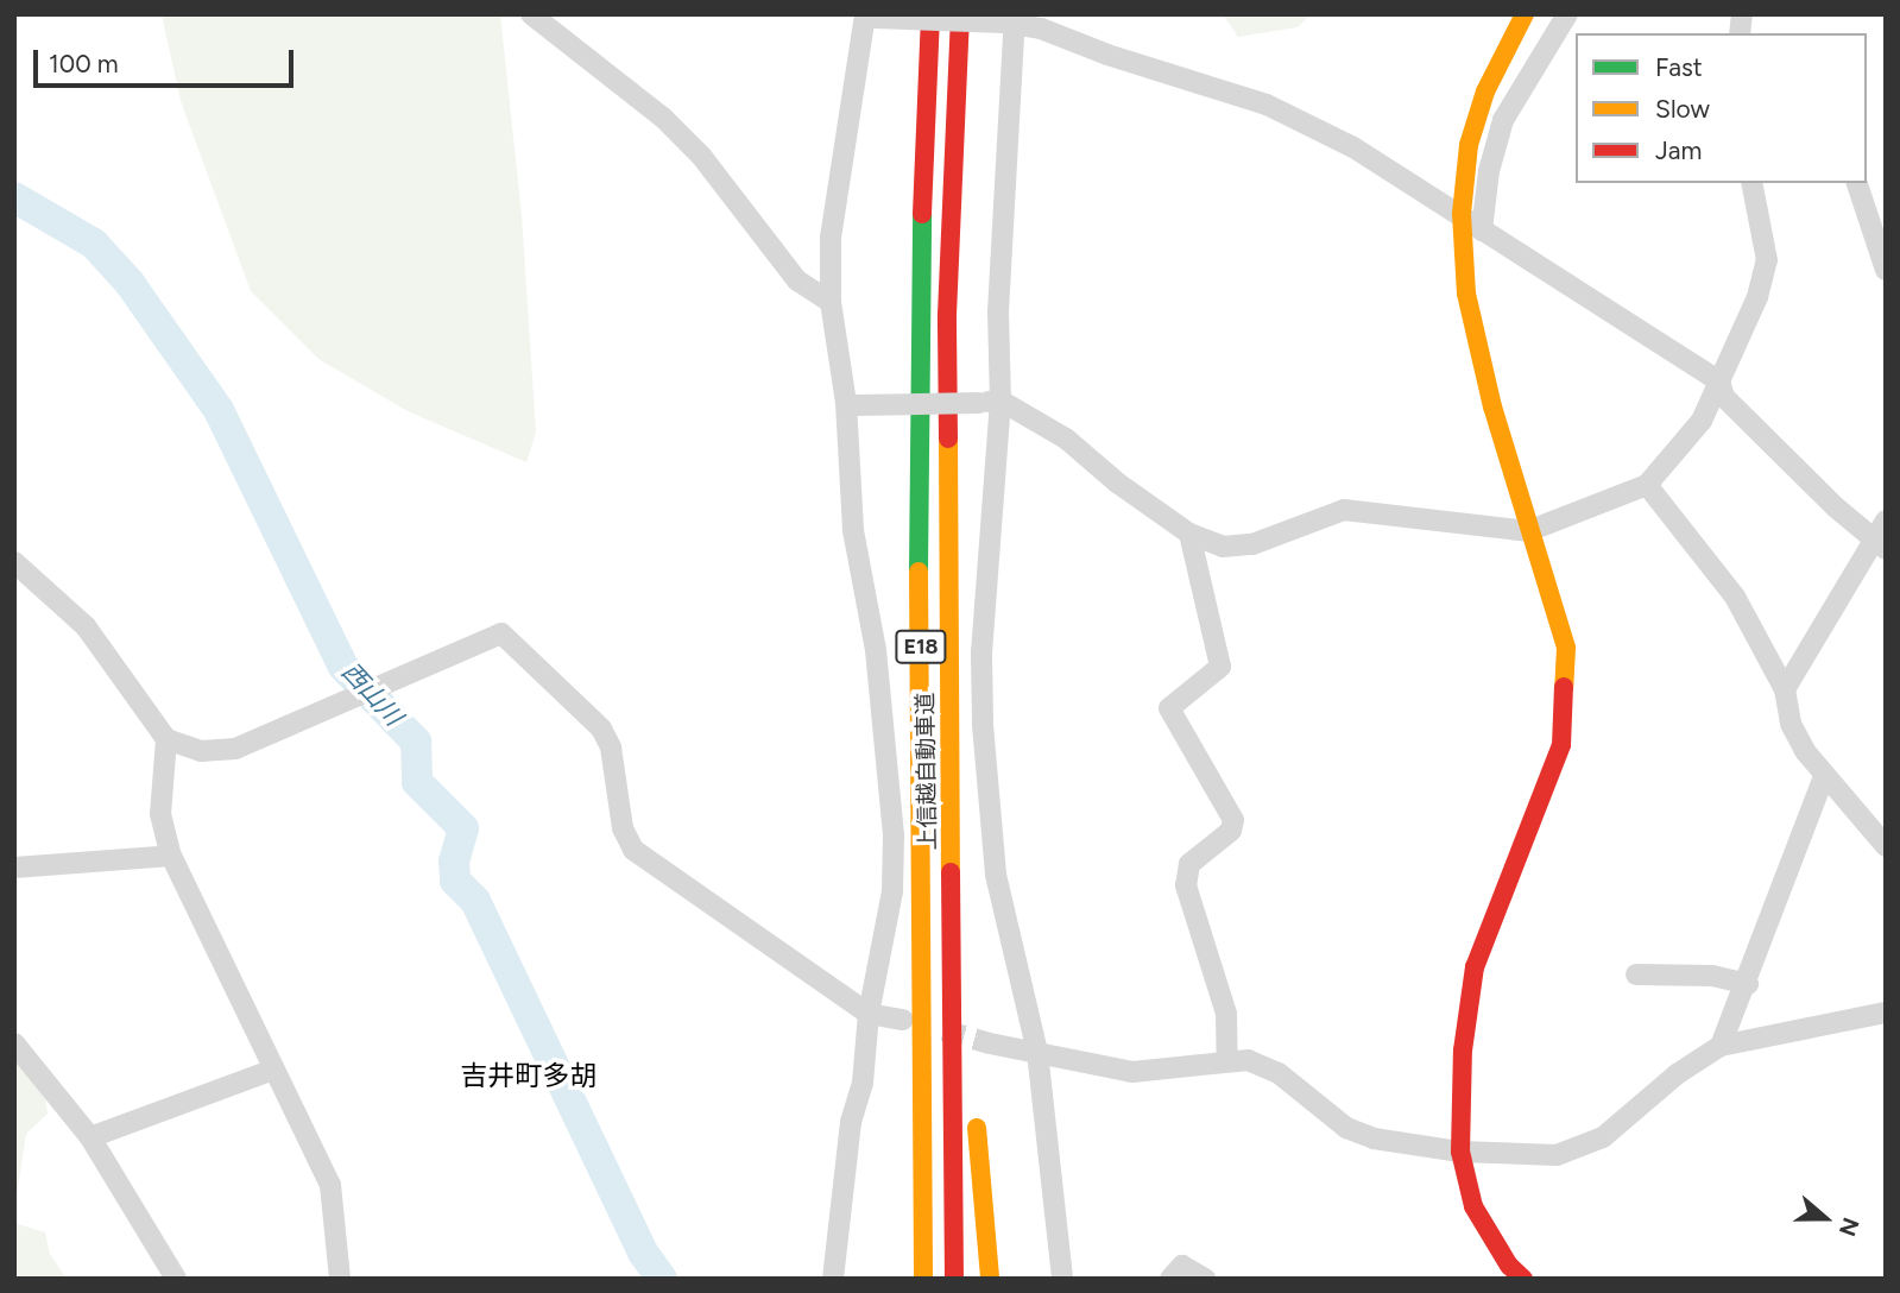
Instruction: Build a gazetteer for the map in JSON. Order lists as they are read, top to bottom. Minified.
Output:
{"streets":{"main road":["E18","上信越自動車道"]},"districts":["吉井町多胡"],"water":["西山川"],"legend":["Fast","Slow","Jam"],"scale_bar":"100 m","north":"right"}
